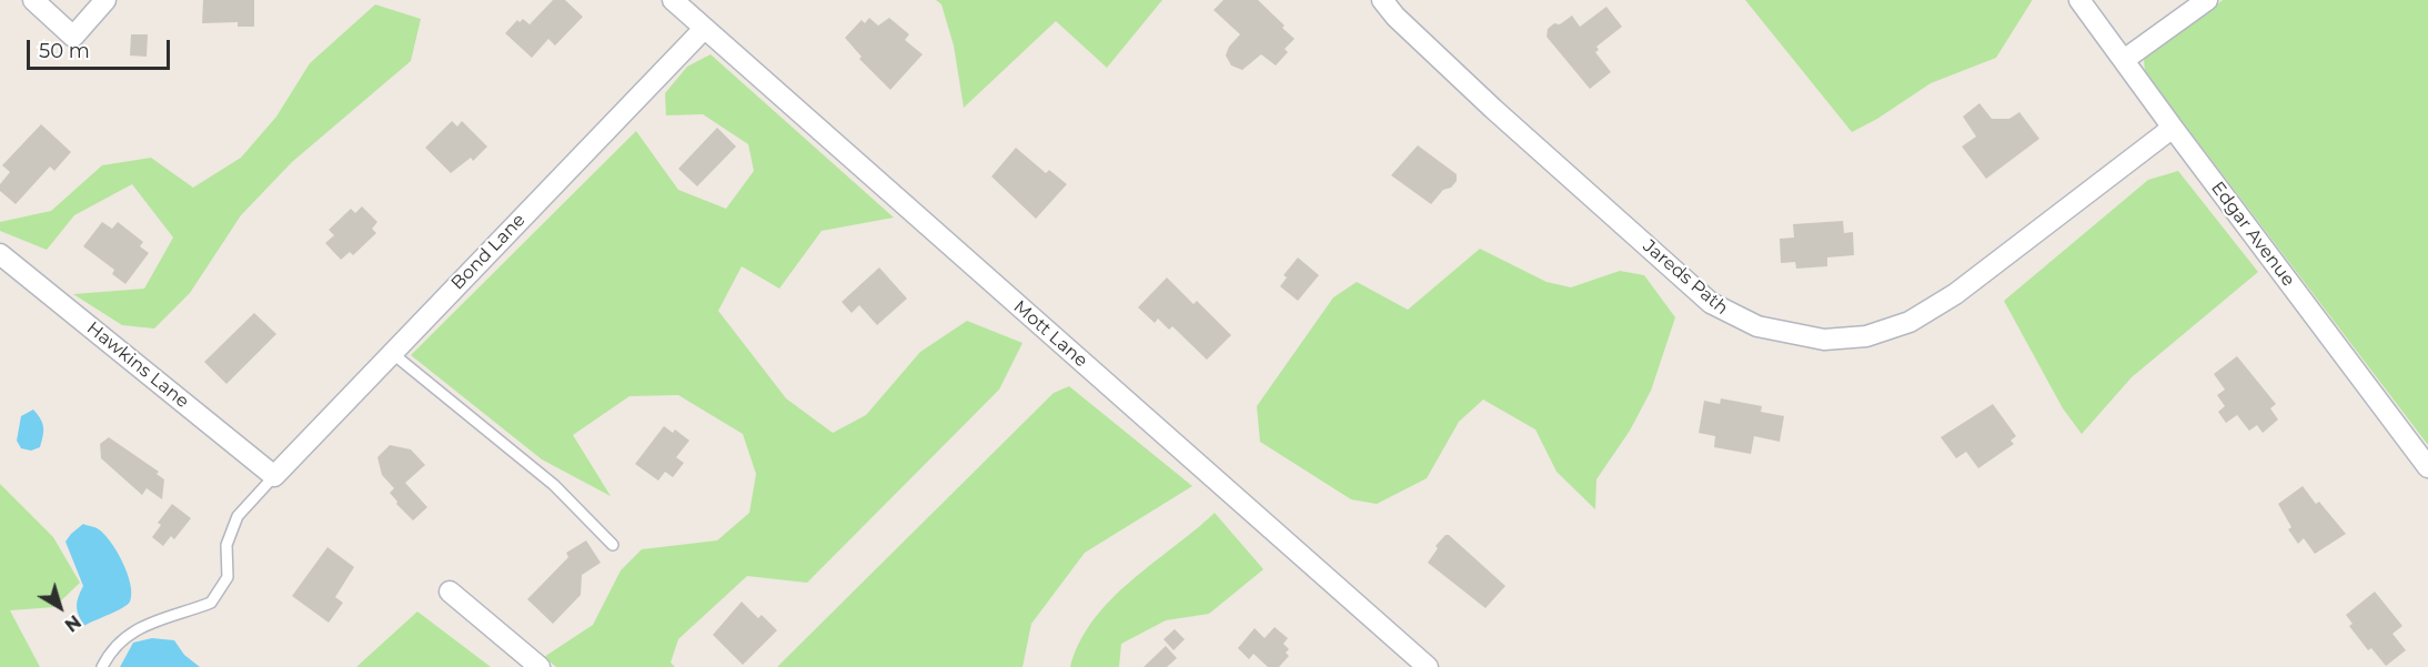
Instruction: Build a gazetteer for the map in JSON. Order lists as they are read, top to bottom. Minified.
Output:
{"streets":{"street":["Edgar Avenue","Bond Lane","Jareds Path","Mott Lane","Hawkins Lane"]},"crossings":[["Edgar Avenue","Jareds Path"],["Bond Lane","Mott Lane"],["Bond Lane","Hawkins Lane"]],"scale_bar":"50 m","north":"bottom right"}
